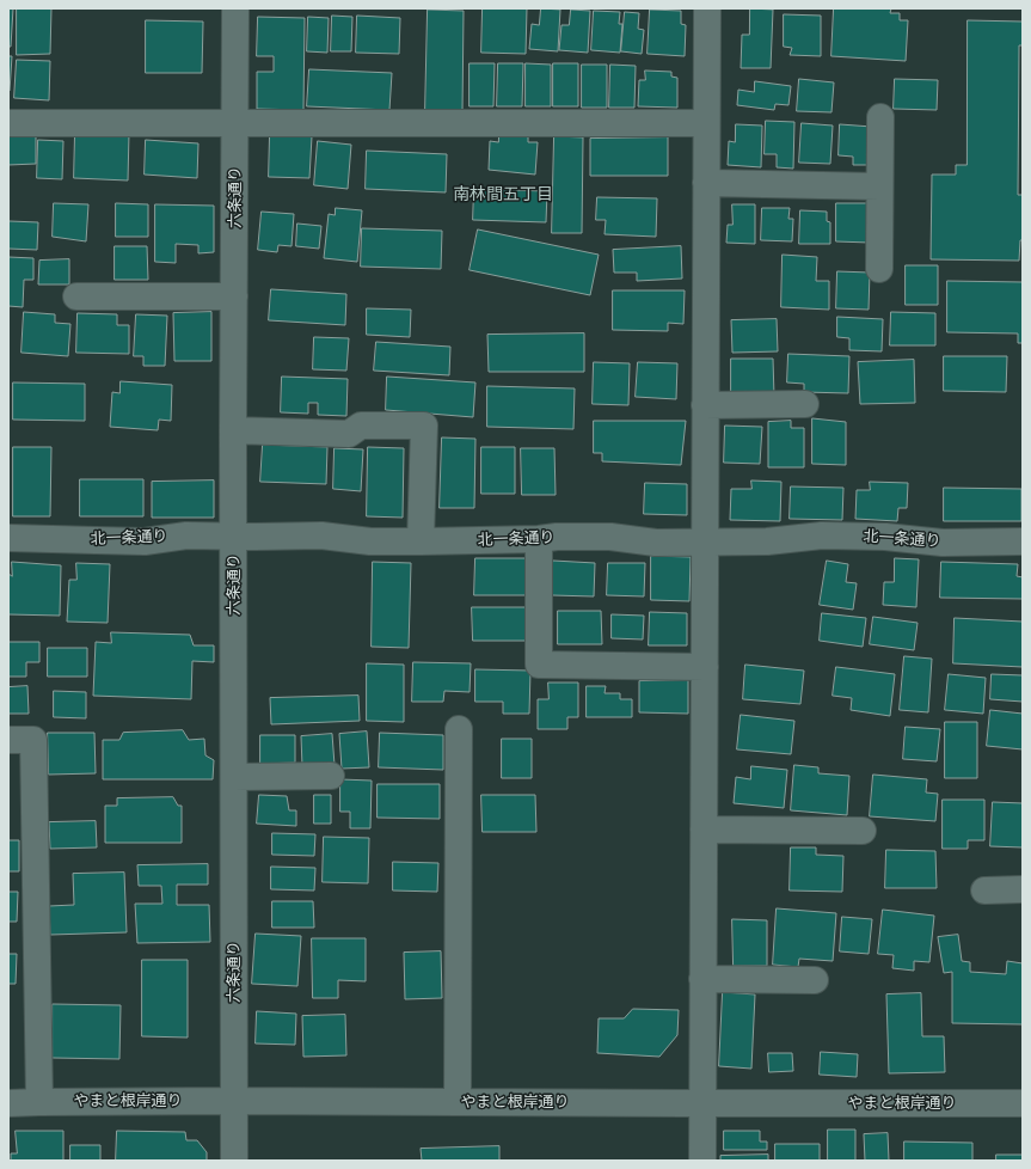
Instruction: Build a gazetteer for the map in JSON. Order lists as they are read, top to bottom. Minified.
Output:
{"streets":{"street":["六条通り","北一条通り","やまと根岸通り"]},"crossings":[["六条通り","北一条通り"],["六条通り","やまと根岸通り"]],"districts":["南林間五丁目"]}
